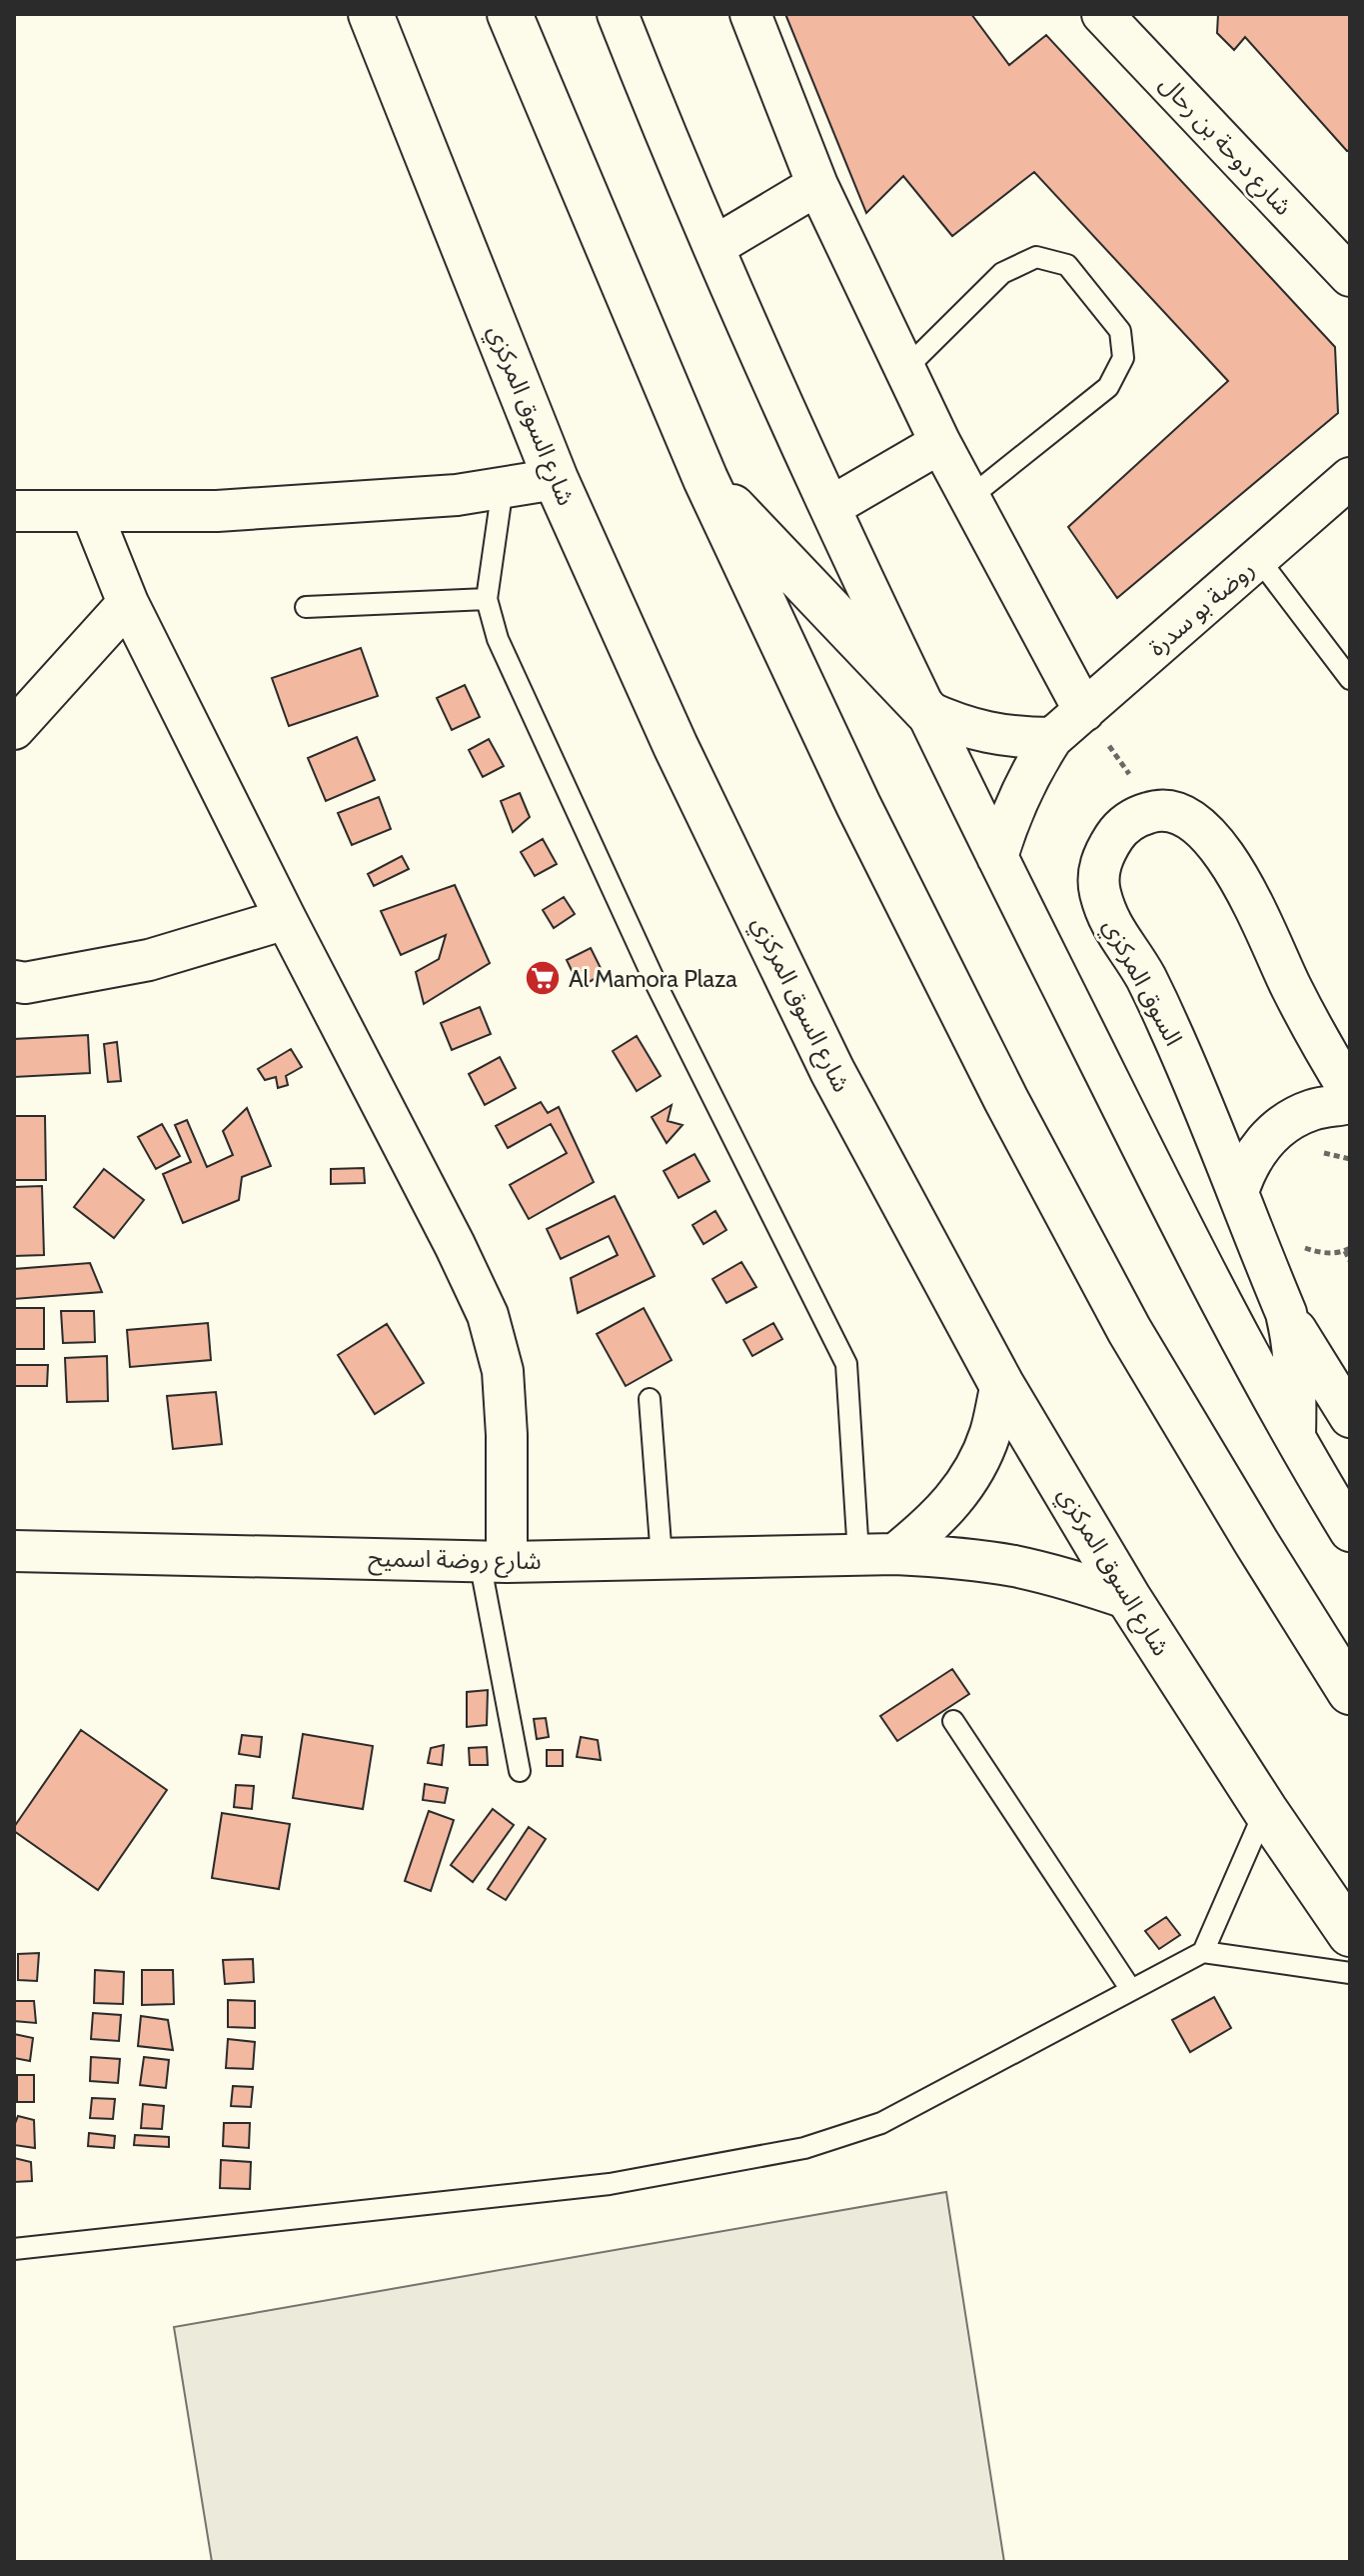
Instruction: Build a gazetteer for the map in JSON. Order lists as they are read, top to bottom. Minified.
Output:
{"streets":{"main road":["شارع السوق المركزي"],"street":["شارع دوحة بن رحال","روضة بو سدرة","السوق المركزي","شارع روضة اسميح"]},"crossings":[["شارع السوق المركزي","شارع روضة اسميح"]],"places":{"supermarket":["Al Mamora Plaza"]}}
